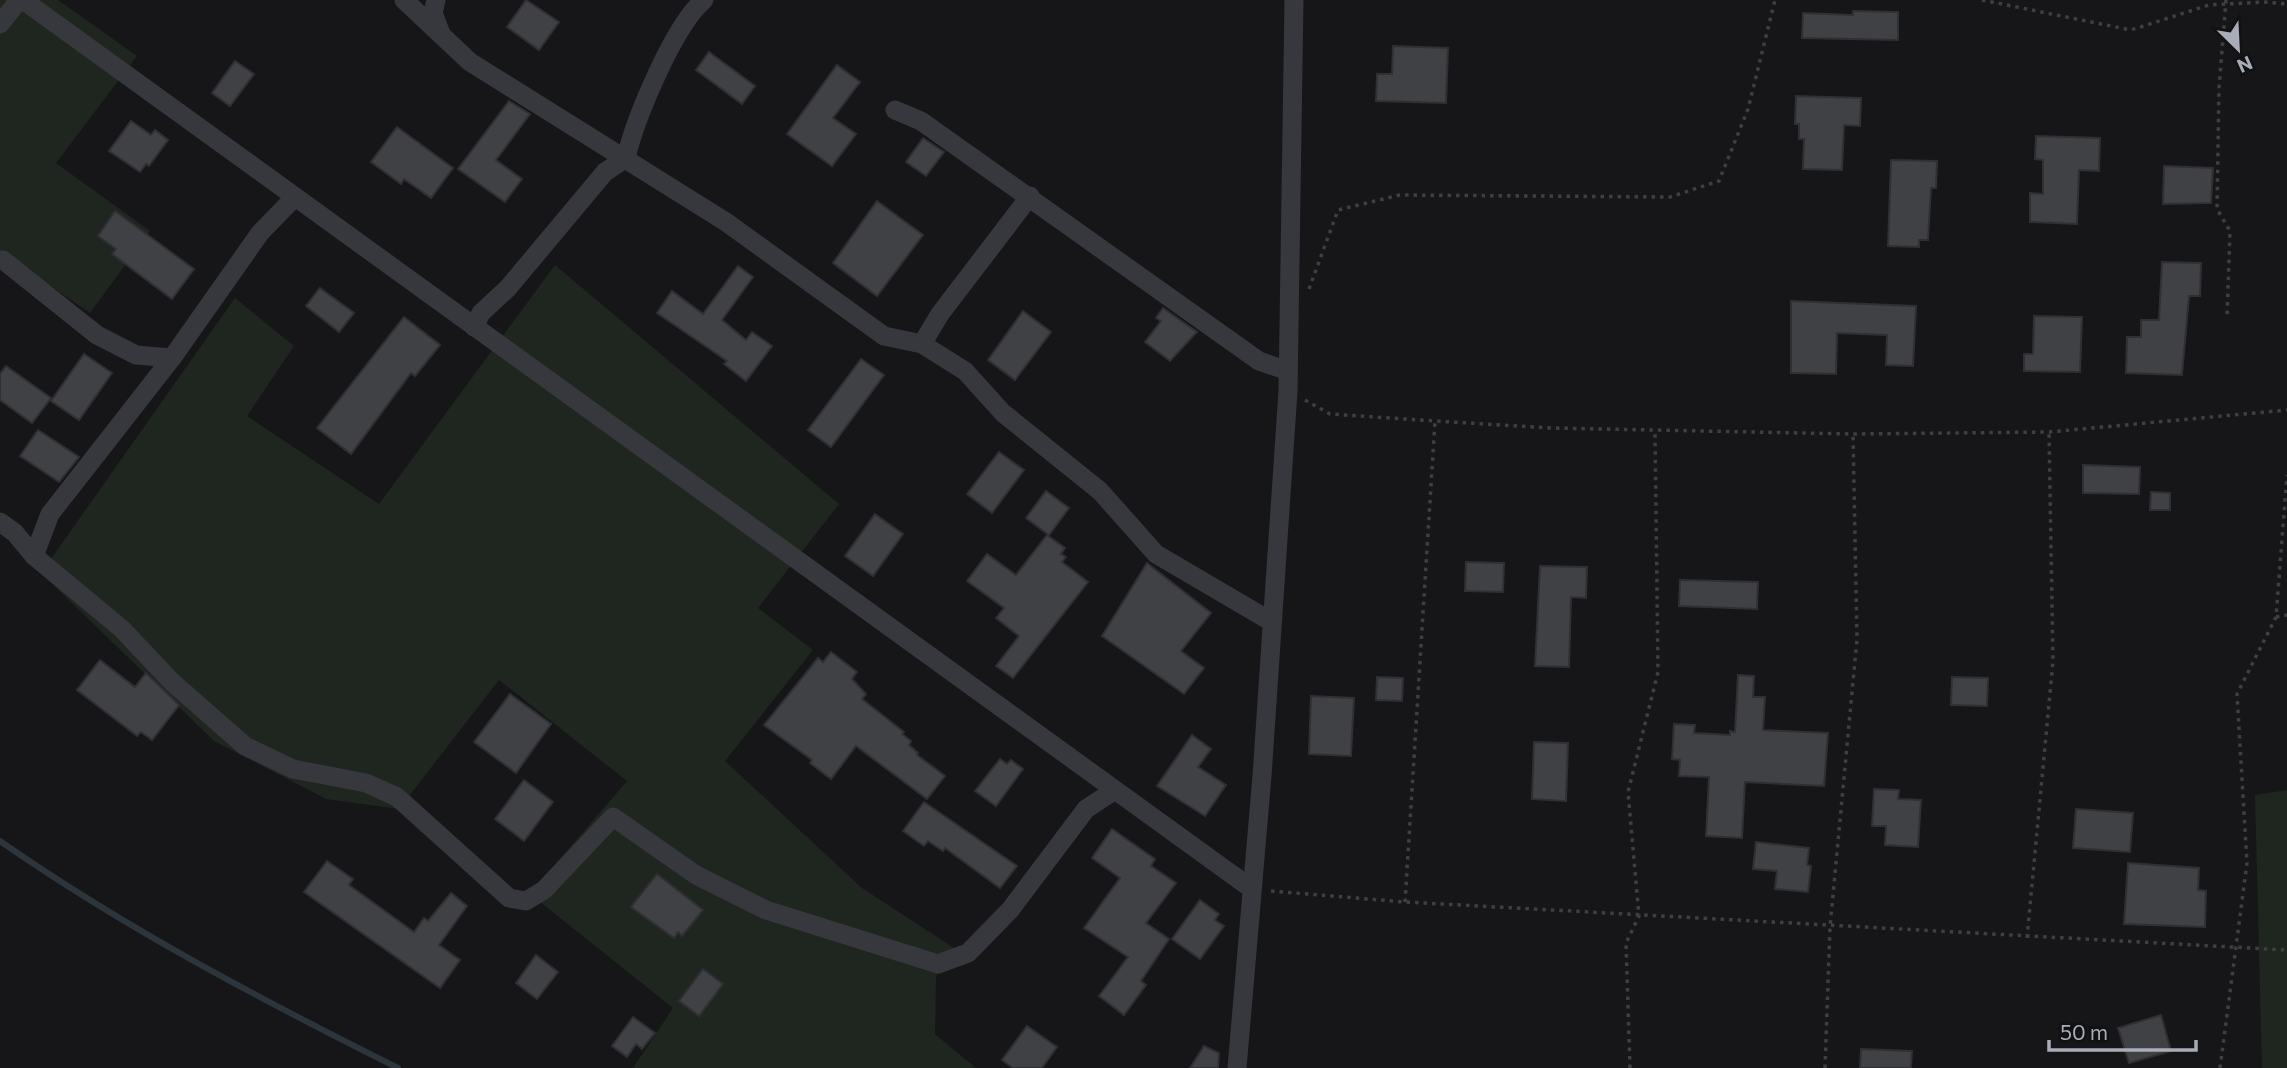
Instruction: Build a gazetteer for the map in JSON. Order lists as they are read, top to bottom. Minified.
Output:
{"scale_bar":"50 m","north":"bottom right"}
